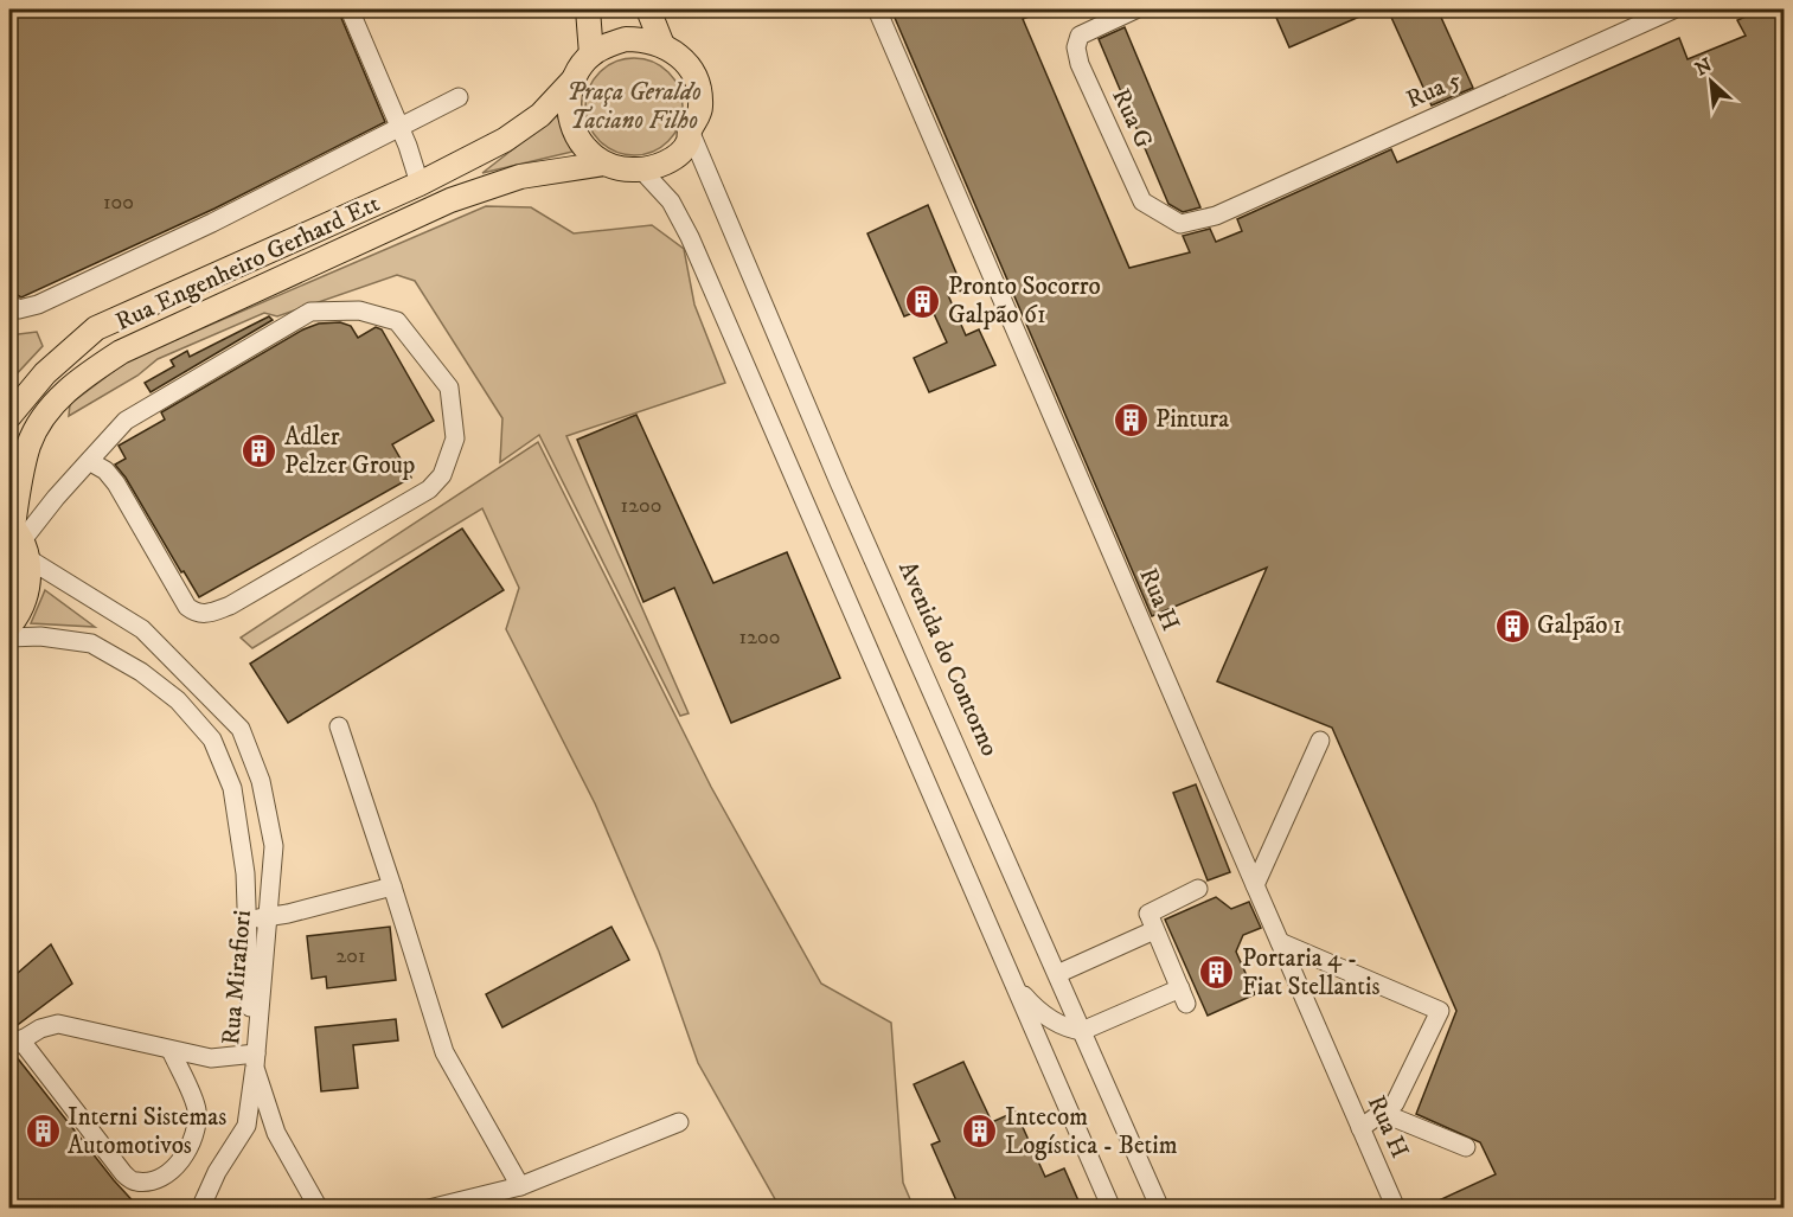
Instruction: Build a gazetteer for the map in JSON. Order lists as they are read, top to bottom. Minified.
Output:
{"streets":{"main road":["Rua Engenheiro Gerhard Ett"],"street":["Rua 5","Rua G","Rua H","Avenida do Contorno","Rua Mirafiori"]},"crossings":[["Rua 5","Rua G"],["Rua Engenheiro Gerhard Ett","Avenida do Contorno"],["Rua Engenheiro Gerhard Ett","Rua Mirafiori"]],"parks":["Praça Geraldo Taciano Filho"],"places":{"building":["Pronto Socorro Galpão 61","Pintura","Adler Pelzer Group","Galpão 1","Portaria 4 - Fiat Stellantis","Interni Sistemas Automotivos","Intecom Logística - Betim"]},"house_numbers":["100","1200","1200","201"],"north":"top left"}
